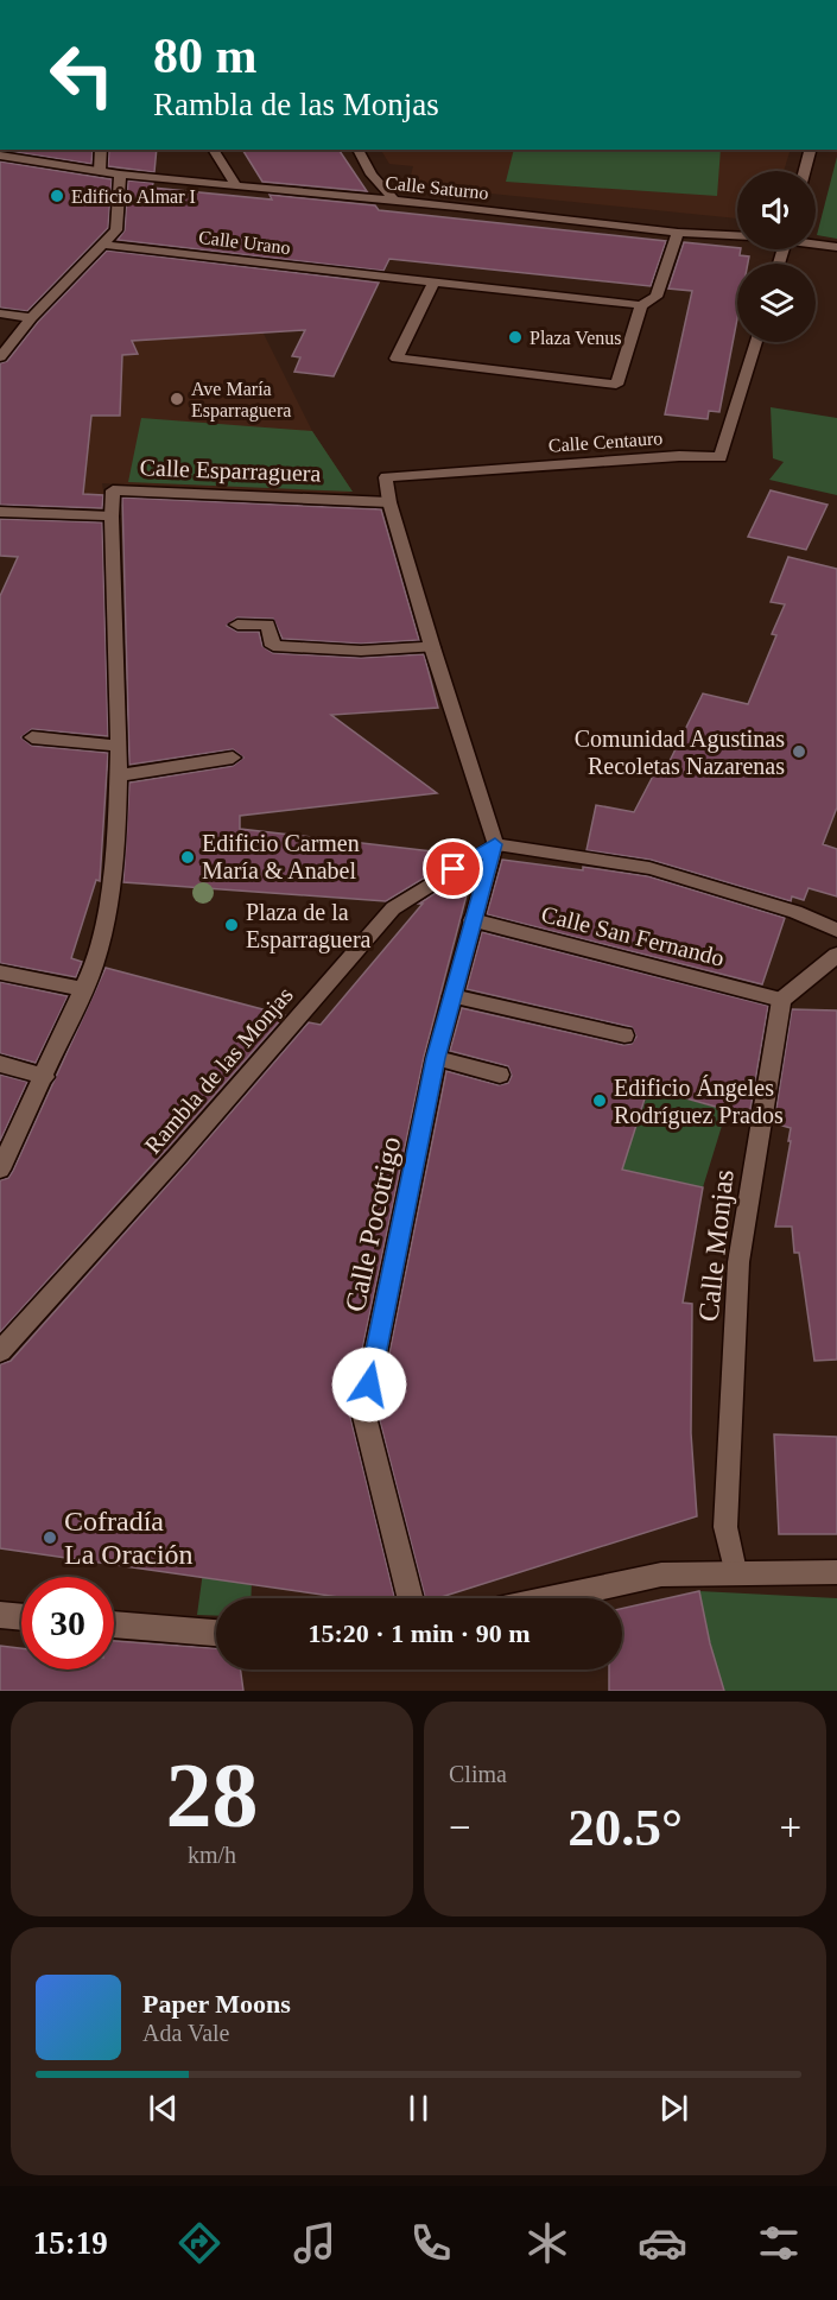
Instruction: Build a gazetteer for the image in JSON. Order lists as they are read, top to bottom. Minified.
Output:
{"streets":{"street":["Calle Saturno","Calle Urano","Calle Centauro","Calle Esparraguera","Calle San Fernando","Rambla de las Monjas","Calle Pocotrigo","Calle Monjas"]},"crossings":[["Calle Centauro","Calle Esparraguera"],["Calle San Fernando","Calle Pocotrigo"],["Calle San Fernando","Calle Monjas"],["Rambla de las Monjas","Calle Pocotrigo"]],"places":["Edificio Almar I","Plaza Venus","Ave María Esparraguera","Comunidad Agustinas Recoletas Nazarenas","Edificio Carmen María & Anabel","Plaza de la Esparraguera","Edificio Ángeles Rodríguez Prados","Cofradía La Oración"],"page":{"turn":["80 m","Rambla de las Monjas"],"limit":"30","trip":"15:20 · 1 min · 90 m","tile":[["28","km/h"],"Clima"],"heat":["−","20.5°","+"],"song":["Paper Moons","Ada Vale"],"tabs":"15:19"}}
